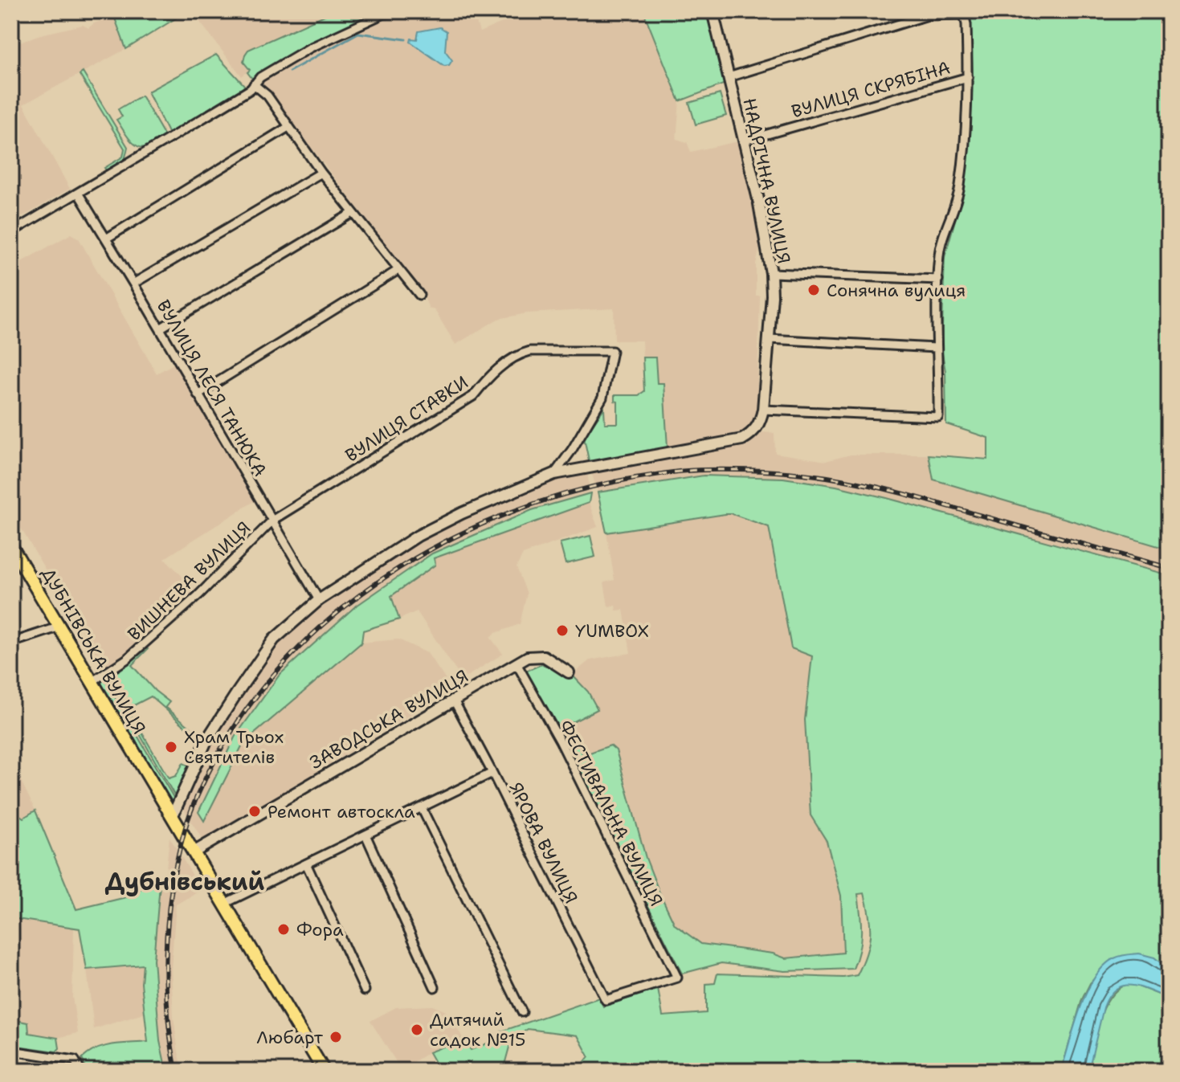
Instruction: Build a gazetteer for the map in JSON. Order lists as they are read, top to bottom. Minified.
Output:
{"streets":{"main road":["ДУБНІВСЬКА ВУЛИЦЯ"],"street":["ВУЛИЦЯ СКРЯБІНА","НАДРІЧНА ВУЛИЦЯ","ВУЛИЦЯ ЛЕСЯ ТАНЮКА","ВУЛИЦЯ СТАВКИ","ВИШНЕВА ВУЛИЦЯ","ЗАВОДСЬКА ВУЛИЦЯ","ФЕСТИВАЛЬНА ВУЛИЦЯ","ЯРОВА ВУЛИЦЯ"]},"crossings":[["ВУЛИЦЯ СКРЯБІНА","НАДРІЧНА ВУЛИЦЯ"],["НАДРІЧНА ВУЛИЦЯ","ВУЛИЦЯ СТАВКИ"],["ВУЛИЦЯ ЛЕСЯ ТАНЮКА","ВУЛИЦЯ СТАВКИ"],["ВУЛИЦЯ ЛЕСЯ ТАНЮКА","ВИШНЕВА ВУЛИЦЯ"],["ВУЛИЦЯ СТАВКИ","ВИШНЕВА ВУЛИЦЯ"],["ВИШНЕВА ВУЛИЦЯ","ДУБНІВСЬКА ВУЛИЦЯ"],["ДУБНІВСЬКА ВУЛИЦЯ","ЗАВОДСЬКА ВУЛИЦЯ"],["ЗАВОДСЬКА ВУЛИЦЯ","ФЕСТИВАЛЬНА ВУЛИЦЯ"],["ЗАВОДСЬКА ВУЛИЦЯ","ЯРОВА ВУЛИЦЯ"],["ФЕСТИВАЛЬНА ВУЛИЦЯ","ЯРОВА ВУЛИЦЯ"]],"districts":["Дубнівський"],"places":["Сонячна вулиця","YUMBOX","Храм Трьох Святителів","Ремонт автоскла","Фора","Дитячий садок №15","Любарт"]}
